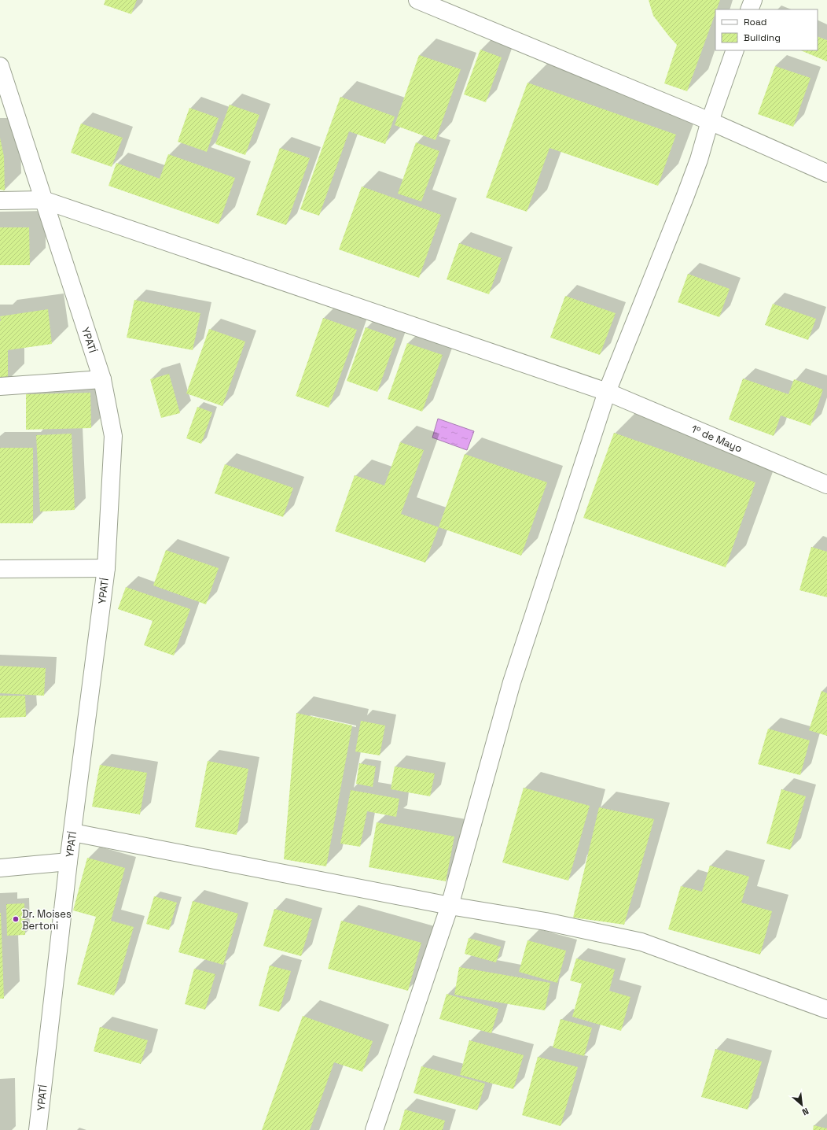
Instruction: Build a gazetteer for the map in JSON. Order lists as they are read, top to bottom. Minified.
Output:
{"streets":{"street":["YPATÍ","1º de Mayo"]},"crossings":[["YPATÍ","1º de Mayo"]],"places":["Dr. Moises Bertoni"],"legend":["Road","Building"],"north":"bottom right"}
